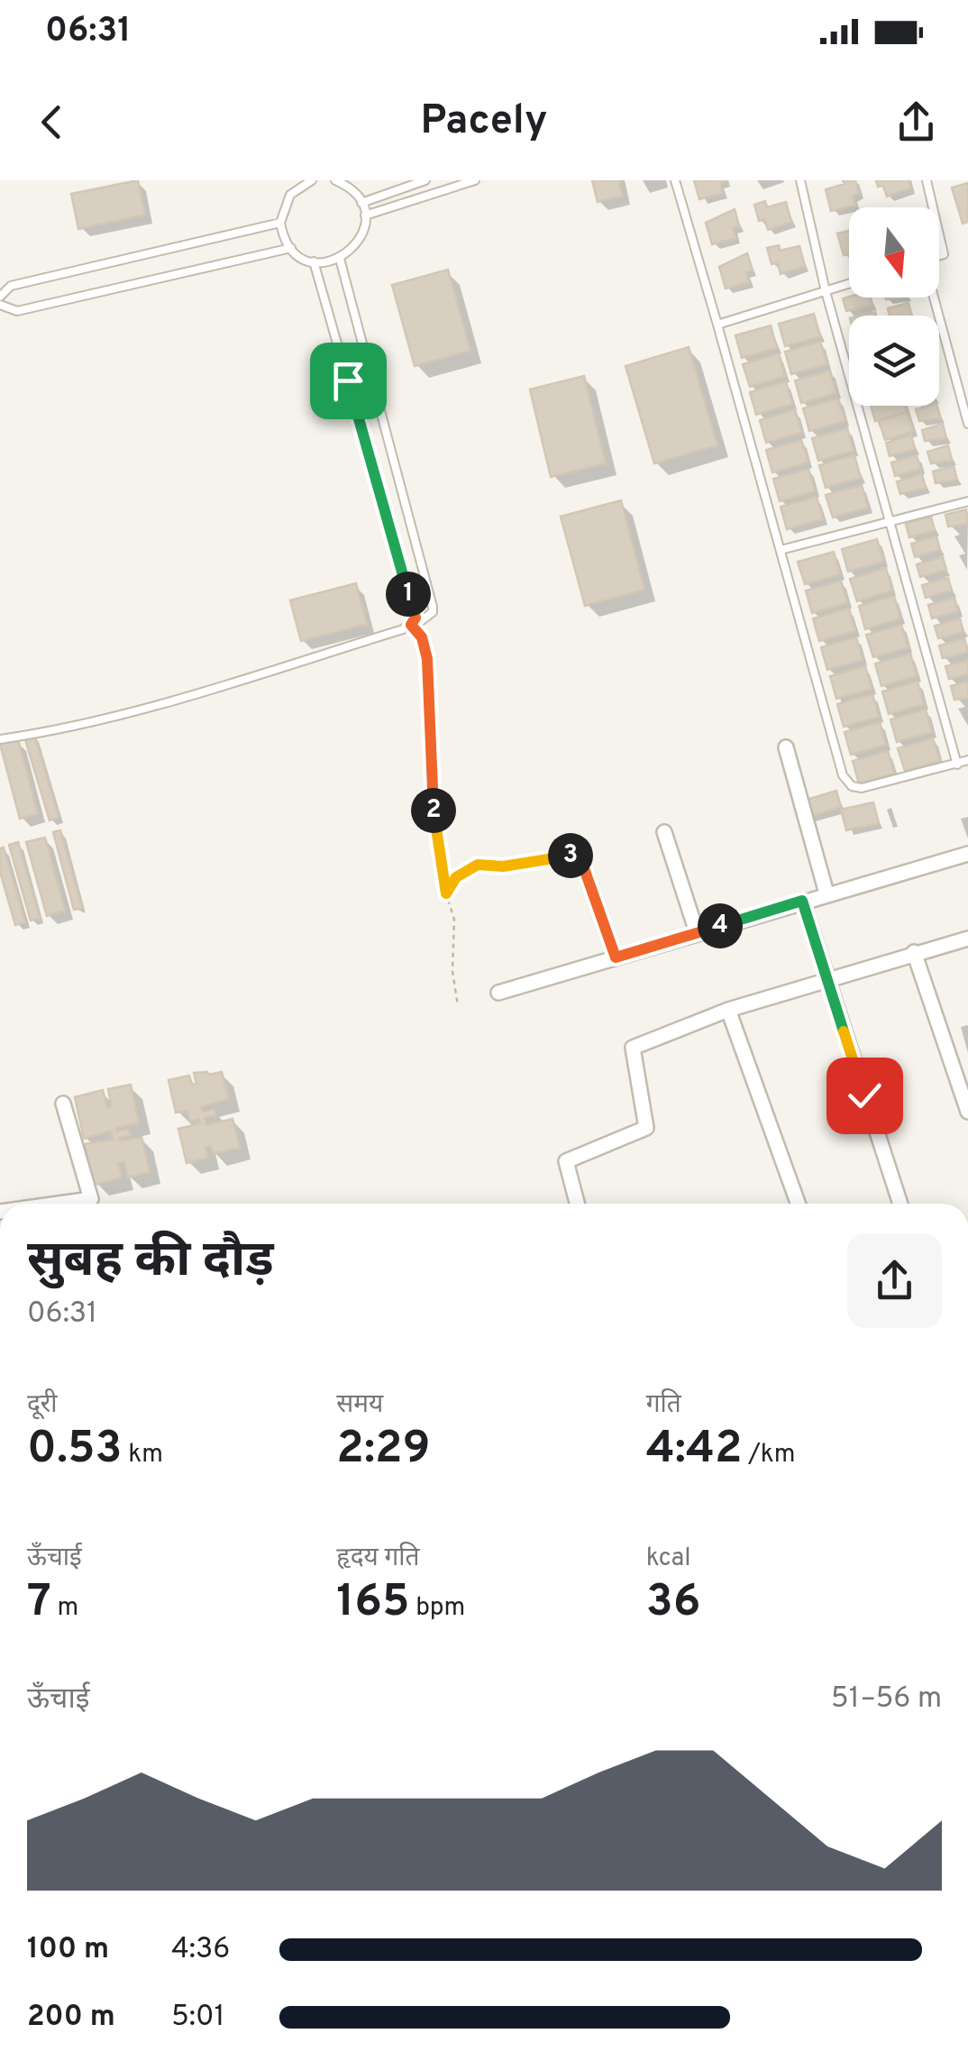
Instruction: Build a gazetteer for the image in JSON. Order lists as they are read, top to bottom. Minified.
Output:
{"north":"bottom","page":{"status":"06:31","header":"Pacely","pins":["1","2","3","4"],"heading":["सुबह की दौड़","06:31"],"stats":[["दूरी","0.53 km"],["समय","2:29"],["गति","4:42 /km"],["ऊँचाई","7 m"],["हृदय गति","165 bpm"],["kcal","36"]],"chart":["ऊँचाई","51–56 m"],"list":[{"name":"100 m","note":"4:36"},{"name":"200 m","note":"5:01"}]}}
